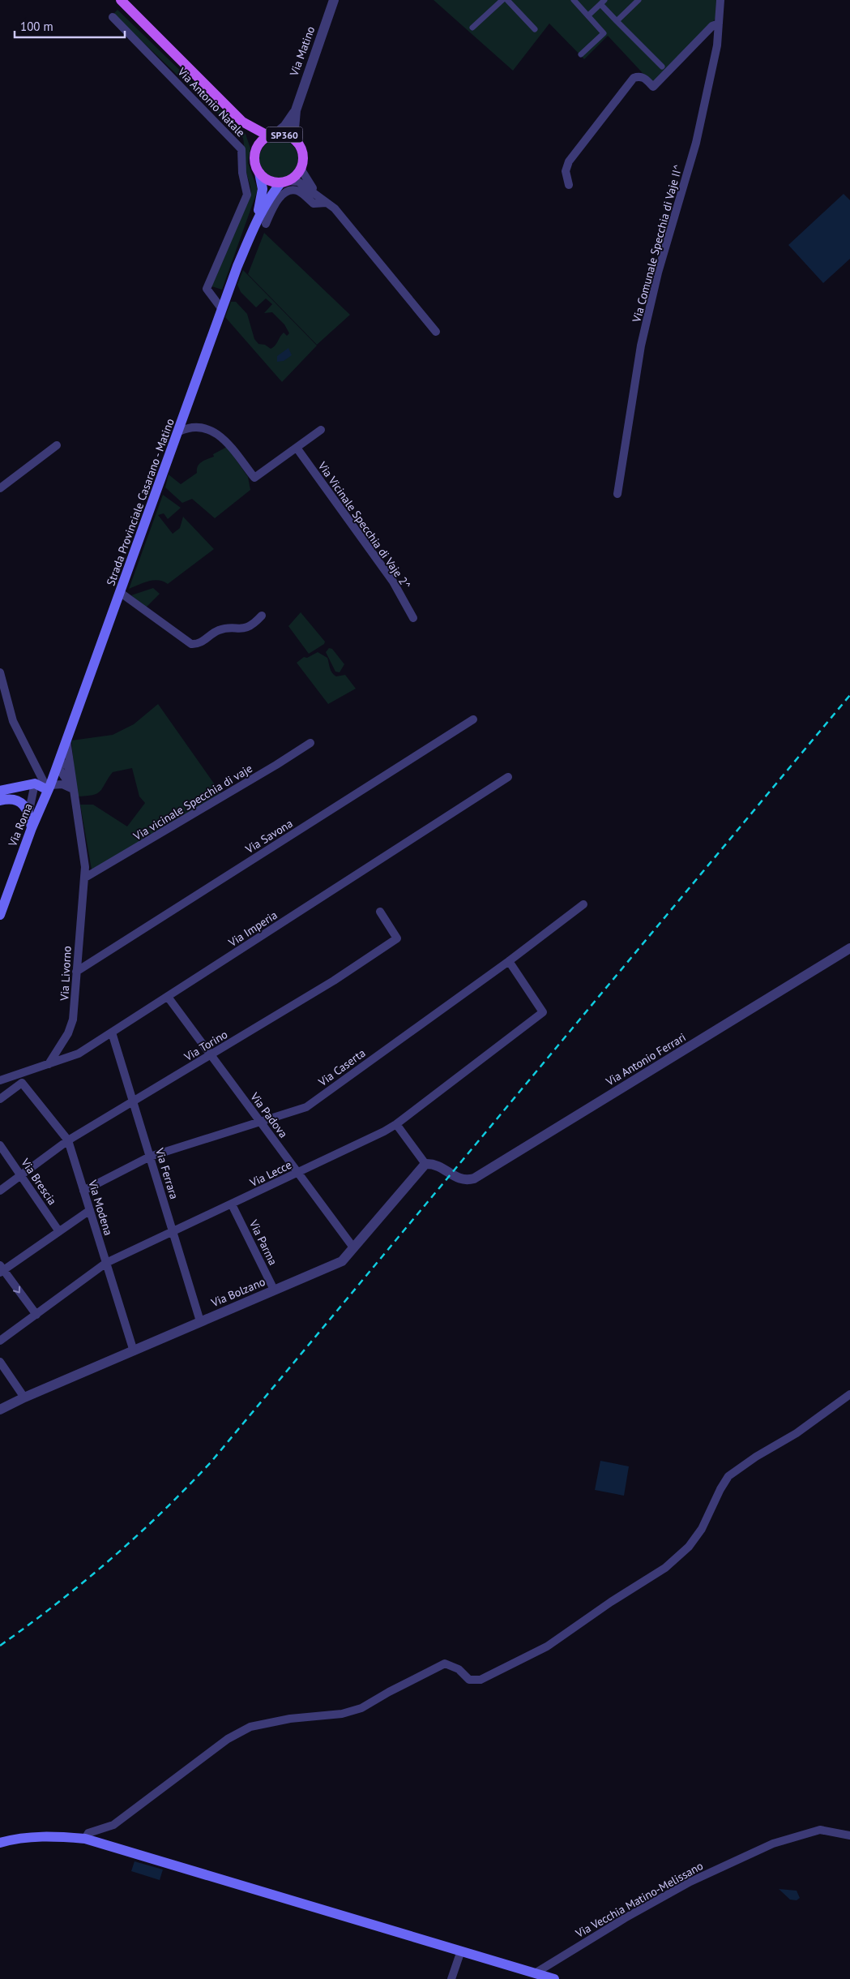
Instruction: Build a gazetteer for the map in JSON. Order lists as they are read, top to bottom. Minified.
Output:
{"streets":{"main road":["SP360","Strada Provinciale Casarano - Matino","Via Roma"],"street":["Via Matino","Via Antonio Natale","Via Comunale Specchia di Vaje II^","Via Vicinale Specchia di Vaje 2^","Via vicinale Specchia di vaje","Via Savona","Via Imperia","Via Livorno","Via Torino","Via Antonio Ferrari","Via Caserta","Via Padova","Via Ferrara","Via Lecce","Via Brescia","Via Modena","Via Parma","Via Bolzano","Via Vecchia Matino-Melissano"]},"crossings":[["Via Matino","SP360"],["Via Matino","Strada Provinciale Casarano - Matino"],["Via Antonio Natale","Strada Provinciale Casarano - Matino"],["SP360","Strada Provinciale Casarano - Matino"],["Strada Provinciale Casarano - Matino","Via Roma"],["Strada Provinciale Casarano - Matino","Via Livorno"],["Via vicinale Specchia di vaje","Via Livorno"],["Via Savona","Via Livorno"],["Via Imperia","Via Livorno"],["Via Imperia","Via Padova"],["Via Imperia","Via Ferrara"],["Via Torino","Via Padova"],["Via Torino","Via Ferrara"],["Via Torino","Via Brescia"],["Via Torino","Via Modena"],["Via Antonio Ferrari","Via Bolzano"],["Via Caserta","Via Padova"],["Via Caserta","Via Ferrara"],["Via Caserta","Via Lecce"],["Via Caserta","Via Modena"],["Via Padova","Via Lecce"],["Via Padova","Via Bolzano"],["Via Ferrara","Via Lecce"],["Via Ferrara","Via Bolzano"],["Via Lecce","Via Modena"],["Via Lecce","Via Parma"],["Via Modena","Via Bolzano"],["Via Parma","Via Bolzano"]],"scale_bar":"100 m"}
